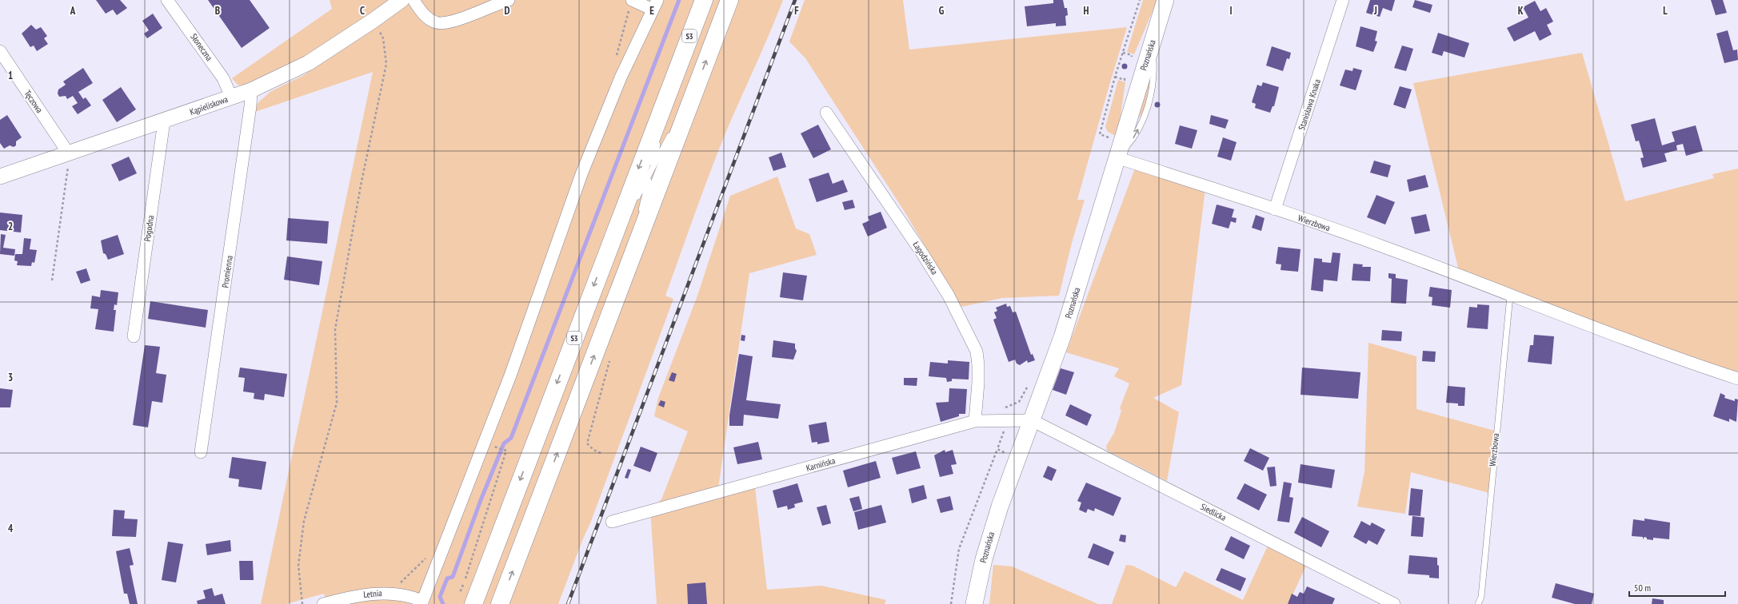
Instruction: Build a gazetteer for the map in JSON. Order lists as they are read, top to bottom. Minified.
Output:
{"streets":{"highway":["S3"],"main road":["Poznańska"],"street":["Słoneczna","Tęczowa","Stanisława Knaka","Kąpieliskowa","Wierzbowa","Pogodna","Łagodzińska","Promienna","Karnińska","Siedlicka","Letnia"]},"crossings":[["Słoneczna","Kąpieliskowa"],["Poznańska","Wierzbowa"],["Poznańska","Karnińska"],["Poznańska","Siedlicka"],["Tęczowa","Kąpieliskowa"],["Stanisława Knaka","Wierzbowa"],["Kąpieliskowa","Pogodna"],["Kąpieliskowa","Promienna"],["Łagodzińska","Karnińska"],["Karnińska","Siedlicka"]],"scale_bar":"50 m","grid":{"columns":["A","B","C","D","E","F","G","H","I","J","K","L"],"rows":["1","2","3","4"]}}
